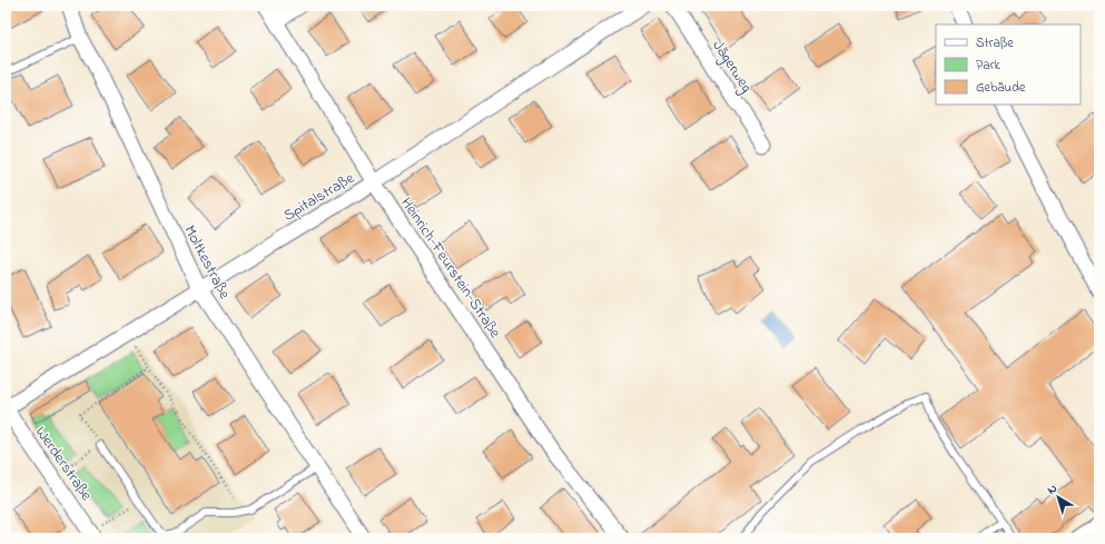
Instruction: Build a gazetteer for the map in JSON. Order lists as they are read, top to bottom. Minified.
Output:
{"streets":{"street":["Jägerweg","Spitalstraße","Moltkestraße","Heinrich-Feurstein-Straße","Werderstraße"]},"crossings":[["Spitalstraße","Moltkestraße"],["Spitalstraße","Heinrich-Feurstein-Straße"],["Spitalstraße","Werderstraße"]],"legend":["Straße","Park","Gebäude"],"north":"top left"}
